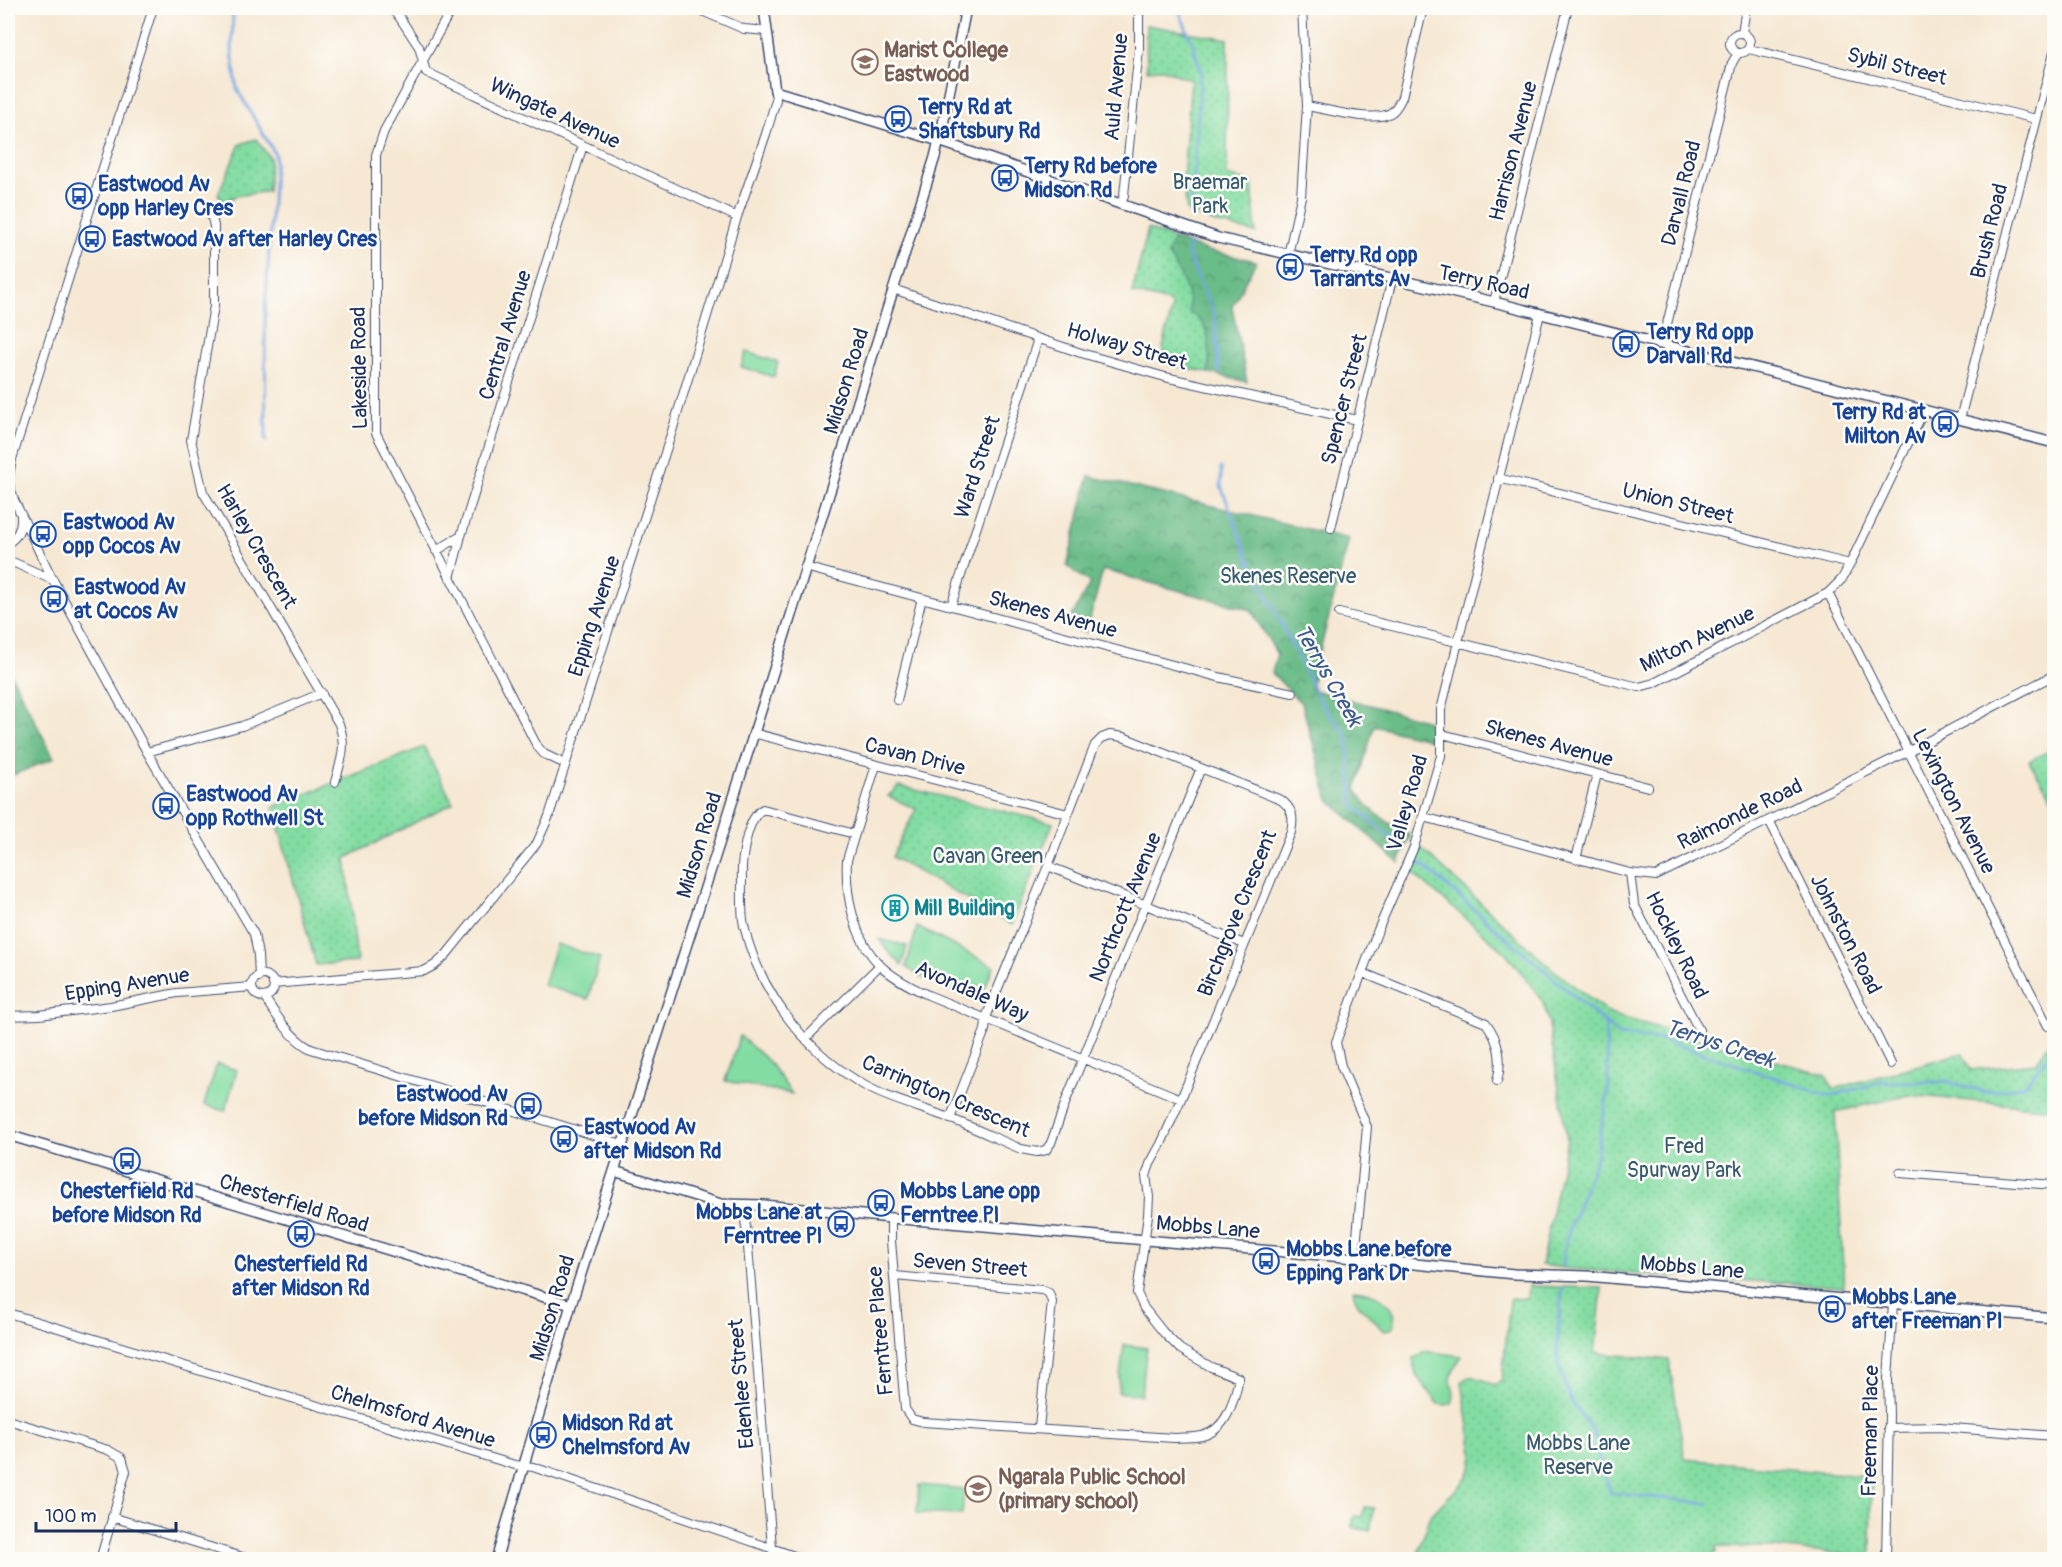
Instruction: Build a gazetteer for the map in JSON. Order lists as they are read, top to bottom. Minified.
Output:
{"streets":{"street":["Sybil Street","Auld Avenue","Wingate Avenue","Harrison Avenue","Darvall Road","Brush Road","Terry Road","Central Avenue","Holway Street","Lakeside Road","Midson Road","Spencer Street","Ward Street","Union Street","Harley Crescent","Skenes Avenue","Epping Avenue","Milton Avenue","Cavan Drive","Lexington Avenue","Valley Road","Raimonde Road","Northcott Avenue","Birchgrove Crescent","Johnston Road","Hockley Road","Avondale Way","Carrington Crescent","Chesterfield Road","Mobbs Lane","Seven Street","Ferntree Place","Edenlee Street","Chelmsford Avenue","Freeman Place"]},"crossings":[["Sybil Street","Darvall Road"],["Sybil Street","Brush Road"],["Auld Avenue","Terry Road"],["Wingate Avenue","Central Avenue"],["Wingate Avenue","Lakeside Road"],["Wingate Avenue","Epping Avenue"],["Harrison Avenue","Terry Road"],["Darvall Road","Terry Road"],["Brush Road","Terry Road"],["Terry Road","Midson Road"],["Terry Road","Spencer Street"],["Terry Road","Epping Avenue"],["Terry Road","Milton Avenue"],["Terry Road","Valley Road"],["Central Avenue","Lakeside Road"],["Holway Street","Midson Road"],["Holway Street","Spencer Street"],["Holway Street","Ward Street"],["Lakeside Road","Epping Avenue"],["Midson Road","Skenes Avenue"],["Midson Road","Cavan Drive"],["Midson Road","Chesterfield Road"],["Midson Road","Mobbs Lane"],["Midson Road","Chelmsford Avenue"],["Ward Street","Skenes Avenue"],["Union Street","Milton Avenue"],["Union Street","Valley Road"],["Skenes Avenue","Valley Road"],["Milton Avenue","Lexington Avenue"],["Milton Avenue","Valley Road"],["Cavan Drive","Birchgrove Crescent"],["Cavan Drive","Avondale Way"],["Lexington Avenue","Raimonde Road"],["Valley Road","Raimonde Road"],["Valley Road","Mobbs Lane"],["Raimonde Road","Johnston Road"],["Raimonde Road","Hockley Road"],["Northcott Avenue","Birchgrove Crescent"],["Northcott Avenue","Avondale Way"],["Northcott Avenue","Carrington Crescent"],["Birchgrove Crescent","Avondale Way"],["Birchgrove Crescent","Carrington Crescent"],["Birchgrove Crescent","Mobbs Lane"],["Birchgrove Crescent","Seven Street"],["Birchgrove Crescent","Ferntree Place"],["Avondale Way","Carrington Crescent"],["Mobbs Lane","Ferntree Place"],["Mobbs Lane","Edenlee Street"],["Mobbs Lane","Freeman Place"],["Seven Street","Ferntree Place"],["Edenlee Street","Chelmsford Avenue"]],"water":["Terrys Creek"],"parks":["Braemar Park","Skenes Reserve","Cavan Green","Fred Spurway Park","Mobbs Lane Reserve"],"places":{"school or university":["Marist College Eastwood","Ngarala Public School (primary school)"],"bus stop":["Terry Rd at Shaftsbury Rd","Terry Rd before Midson Rd","Eastwood Av opp Harley Cres","Eastwood Av after Harley Cres","Terry Rd opp Tarrants Av","Terry Rd opp Darvall Rd","Terry Rd at Milton Av","Eastwood Av opp Cocos Av","Eastwood Av at Cocos Av","Eastwood Av opp Rothwell St","Eastwood Av before Midson Rd","Eastwood Av after Midson Rd","Chesterfield Rd before Midson Rd","Mobbs Lane opp Ferntree Pl","Mobbs Lane at Ferntree Pl","Chesterfield Rd after Midson Rd","Mobbs Lane before Epping Park Dr","Mobbs Lane after Freeman Pl","Midson Rd at Chelmsford Av"],"building":["Mill Building"]},"scale_bar":"100 m"}
